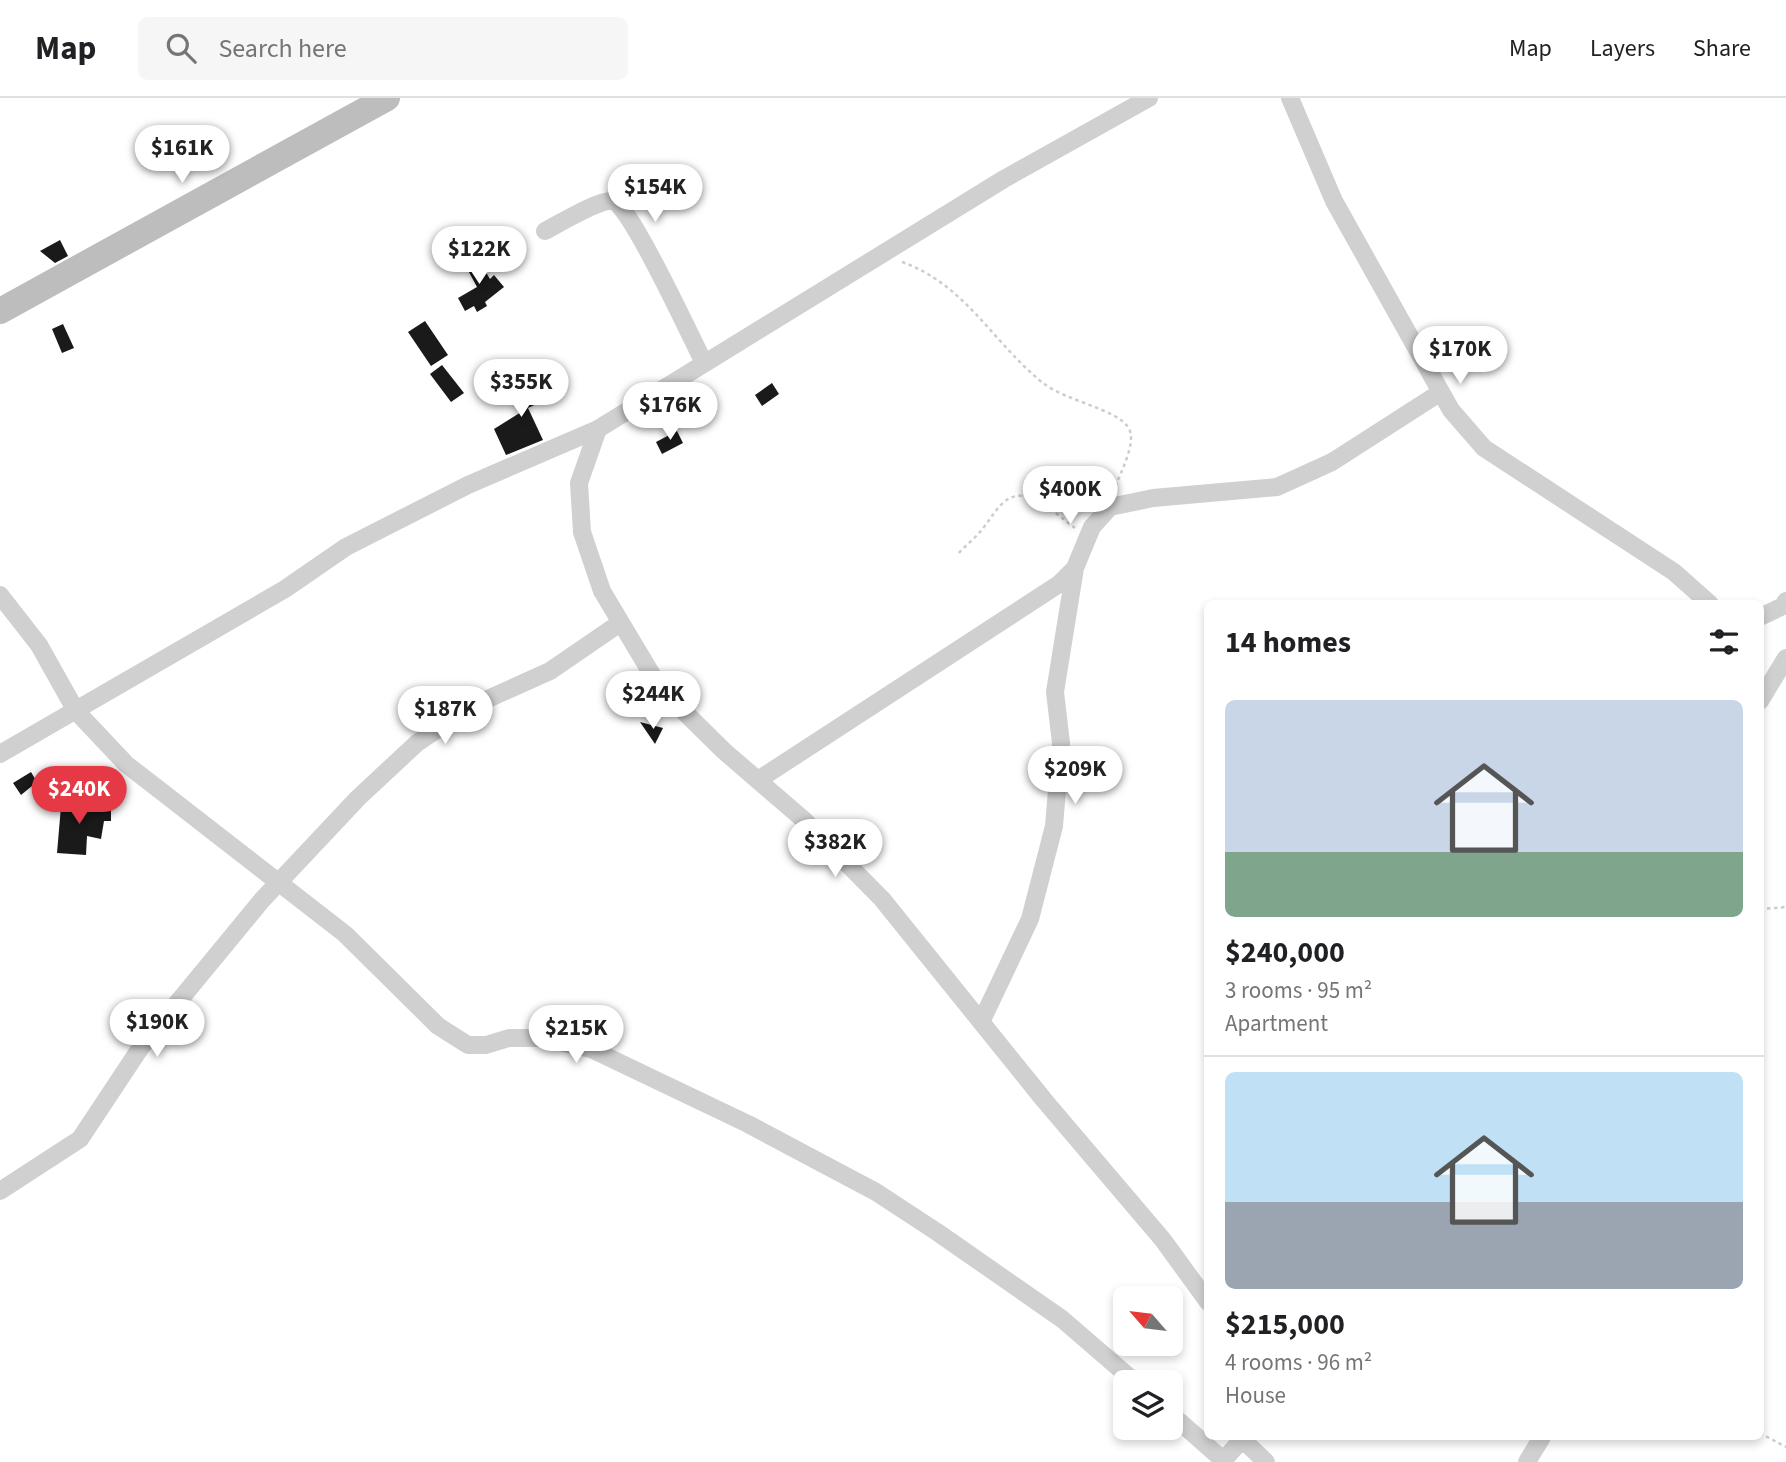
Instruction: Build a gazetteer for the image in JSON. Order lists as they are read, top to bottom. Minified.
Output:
{"north":"top left","page":{"header":"Map","search":"Search here","nav":["Map","Layers","Share"],"price":["$161K","$154K","$122K","$170K","$355K","$176K","$400K","$244K","$187K","$209K","$240K","$382K","$190K","$215K"],"heading":"14 homes","list":[{"name":"$240,000","note":"3 rooms · 95 m² · Apartment"},{"name":"$215,000","note":"4 rooms · 96 m² · House"}]}}
